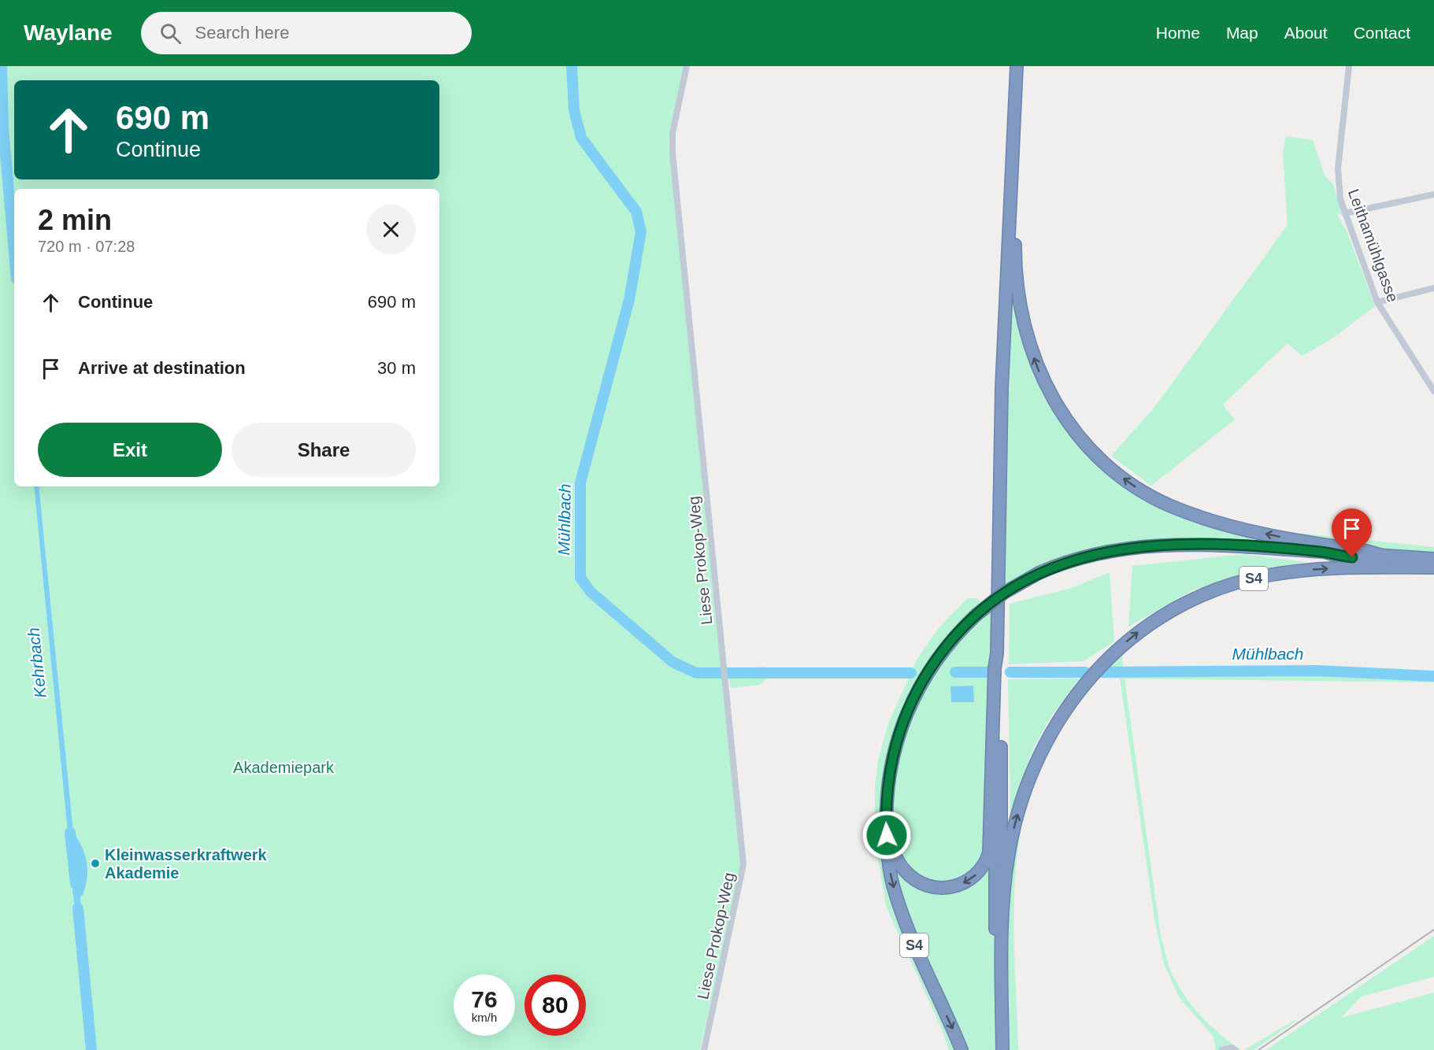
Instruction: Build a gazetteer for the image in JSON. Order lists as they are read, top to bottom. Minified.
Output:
{"streets":{"highway":["S4"],"street":["Leithamühlgasse","Liese Prokop-Weg"]},"water":["Mühlbach","Kehrbach"],"parks":["Akademiepark"],"places":["Kleinwasserkraftwerk Akademie"],"page":{"header":"Waylane","search":"Search here","nav":["Home","Map","About","Contact"],"turn":["690 m","Continue"],"heading":["2 min","720 m · 07:28"],"list":[{"name":"Continue","value":"690 m"},{"name":"Arrive at destination","value":"30 m"}],"buttons":["Exit","Share"],"speed":"76 km/h","limit":"80"}}
